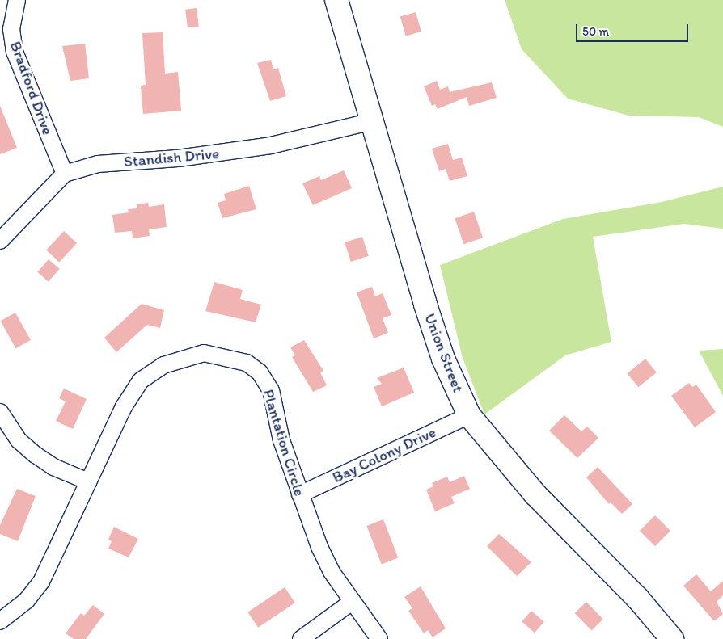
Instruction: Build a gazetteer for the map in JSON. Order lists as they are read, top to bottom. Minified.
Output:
{"streets":{"main road":["Union Street"],"street":["Bradford Drive","Standish Drive","Plantation Circle","Bay Colony Drive"]},"crossings":[["Bradford Drive","Standish Drive"],["Standish Drive","Union Street"],["Union Street","Bay Colony Drive"],["Plantation Circle","Bay Colony Drive"]],"scale_bar":"50 m"}
